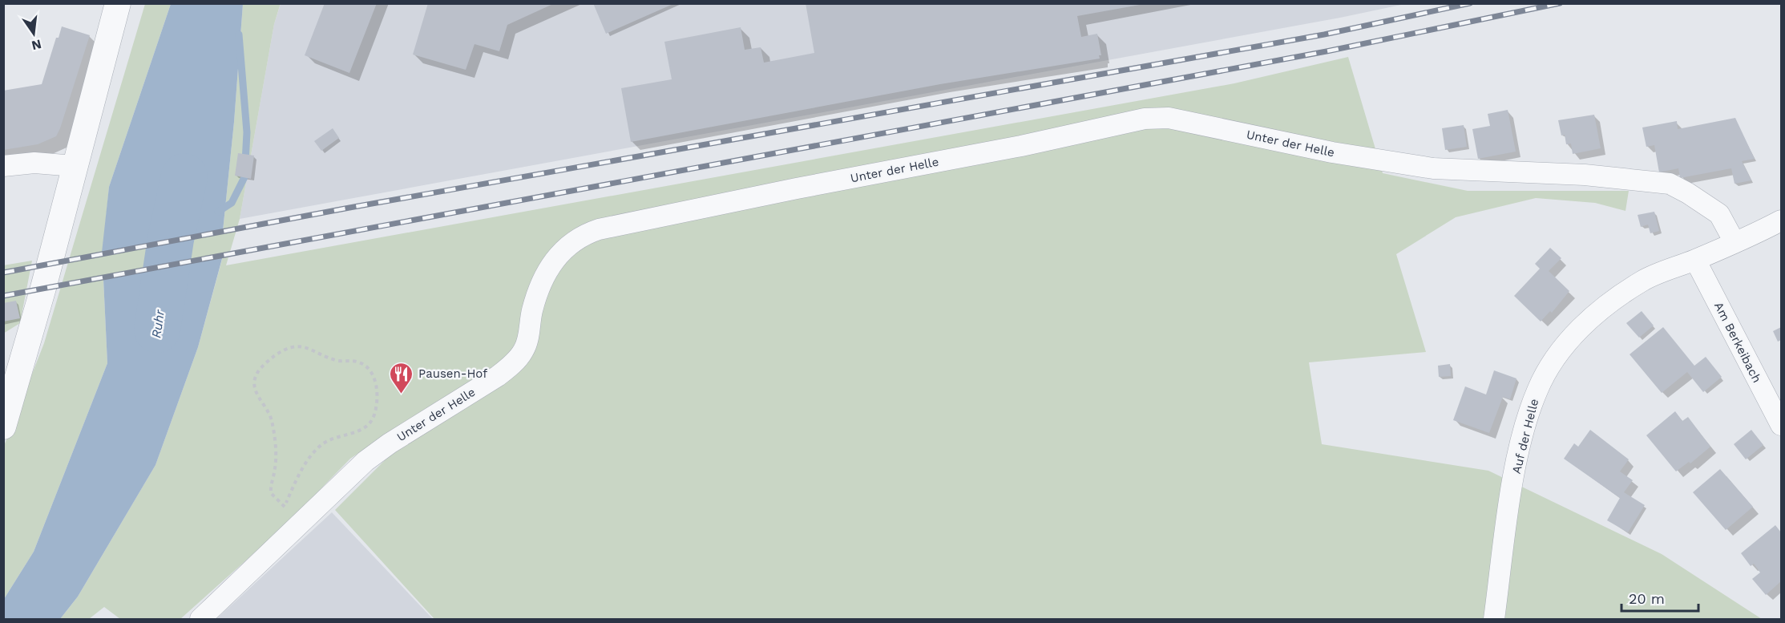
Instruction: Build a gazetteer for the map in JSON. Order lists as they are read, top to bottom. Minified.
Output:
{"streets":{"street":["Unter der Helle","Am Berkeibach","Auf der Helle"]},"crossings":[["Unter der Helle","Auf der Helle"],["Am Berkeibach","Auf der Helle"]],"water":["Ruhr"],"places":{"restaurant":["Pausen-Hof"]},"scale_bar":"20 m","north":"bottom"}
